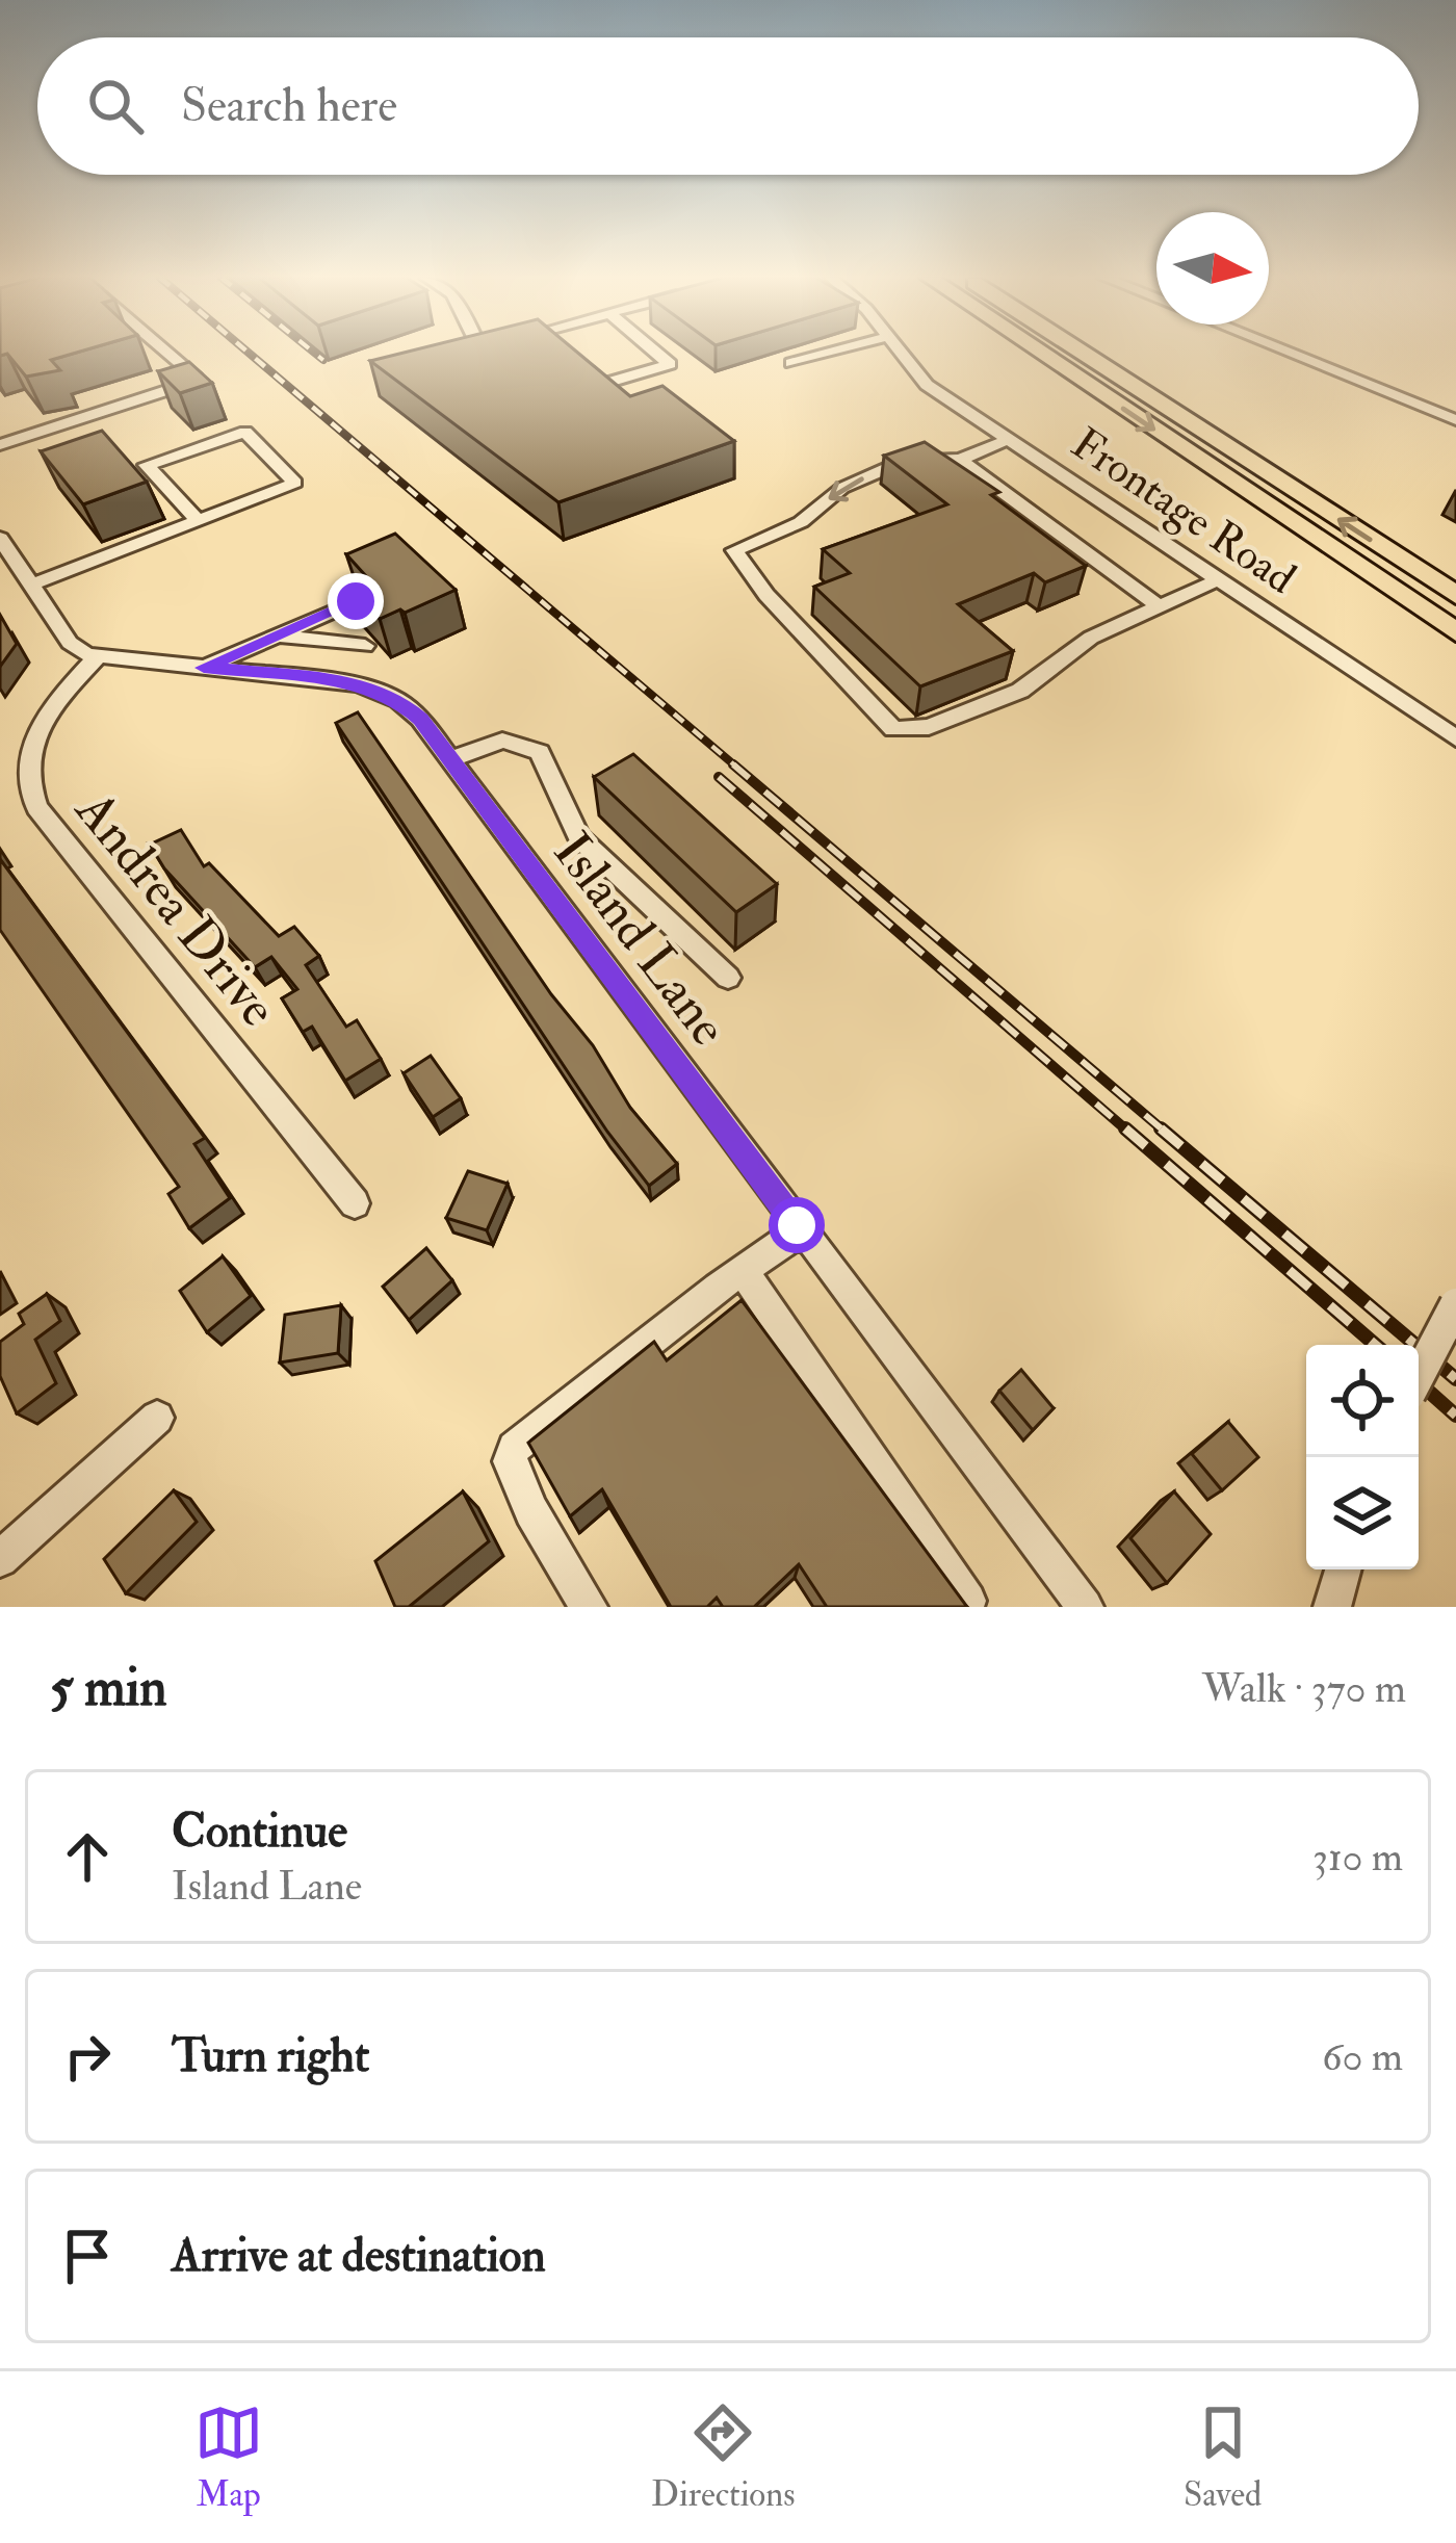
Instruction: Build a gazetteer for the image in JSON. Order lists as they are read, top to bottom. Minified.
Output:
{"streets":{"street":["Frontage Road","Andrea Drive","Island Lane"]},"crossings":[["Andrea Drive","Island Lane"]],"north":"right","page":{"search":"Search here","heading":["5 min","Walk · 370 m"],"list":[["Continue","Island Lane","310 m"],["Turn right","60 m"],"Arrive at destination"],"nav":["Map","Directions","Saved"]}}
